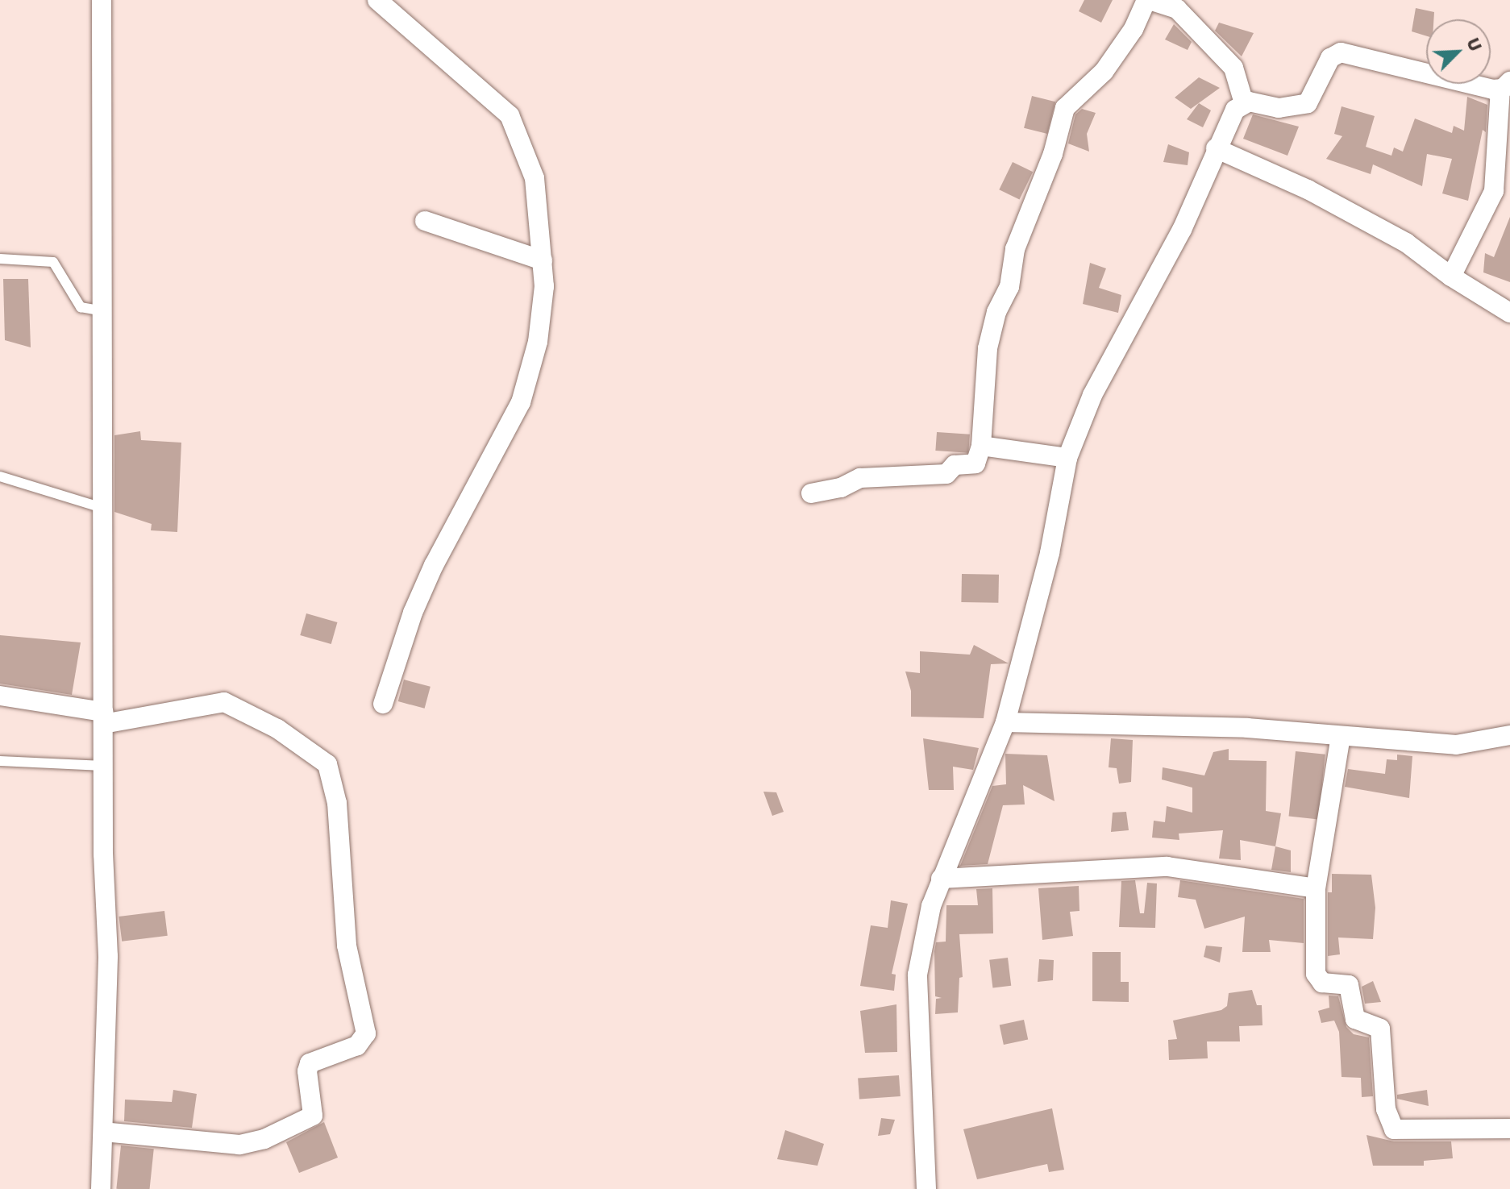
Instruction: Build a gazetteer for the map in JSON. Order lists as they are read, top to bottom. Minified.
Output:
{"north":"top right"}
